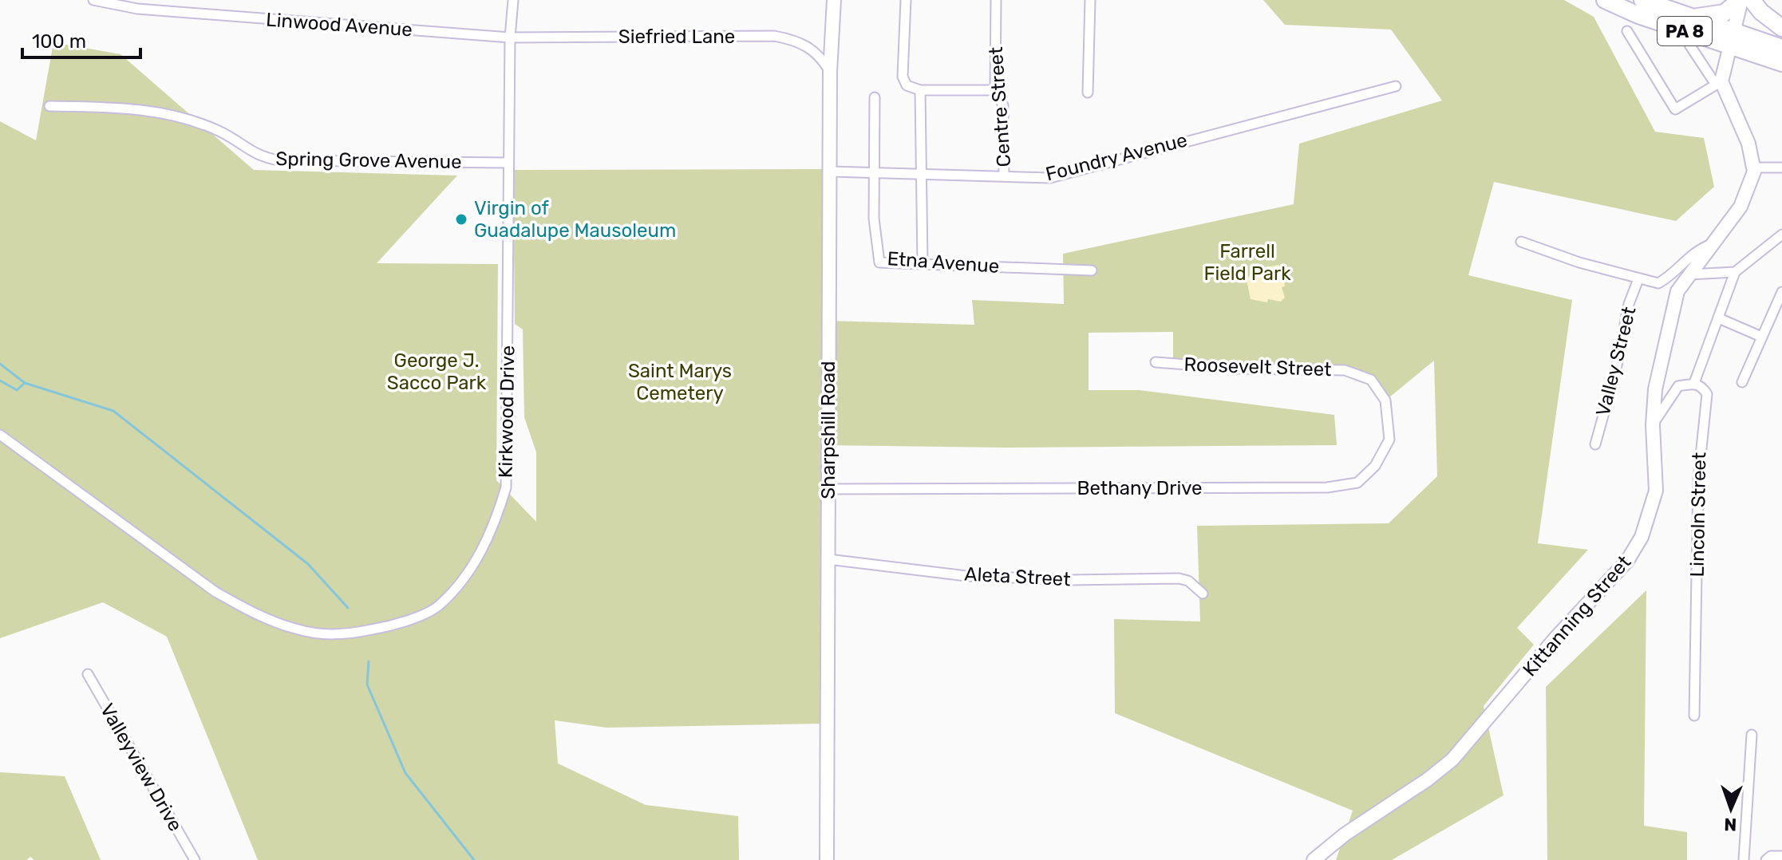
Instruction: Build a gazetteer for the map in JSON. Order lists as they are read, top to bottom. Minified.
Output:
{"streets":{"highway":["PA 8"],"street":["Linwood Avenue","Siefried Lane","Centre Street","Foundry Avenue","Spring Grove Avenue","Etna Avenue","Valley Street","Roosevelt Street","Kirkwood Drive","Sharpshill Road","Bethany Drive","Lincoln Street","Aleta Street","Kittanning Street","Valleyview Drive"]},"crossings":[["Linwood Avenue","Siefried Lane"],["Linwood Avenue","Kirkwood Drive"],["Siefried Lane","Kirkwood Drive"],["Siefried Lane","Sharpshill Road"],["Centre Street","Foundry Avenue"],["Foundry Avenue","Etna Avenue"],["Foundry Avenue","Sharpshill Road"],["Spring Grove Avenue","Kirkwood Drive"],["Roosevelt Street","Bethany Drive"],["Sharpshill Road","Bethany Drive"],["Sharpshill Road","Aleta Street"]],"parks":["Farrell Field Park","George J. Sacco Park","Saint Marys Cemetery"],"places":["Virgin of Guadalupe Mausoleum"],"scale_bar":"100 m","north":"bottom"}
